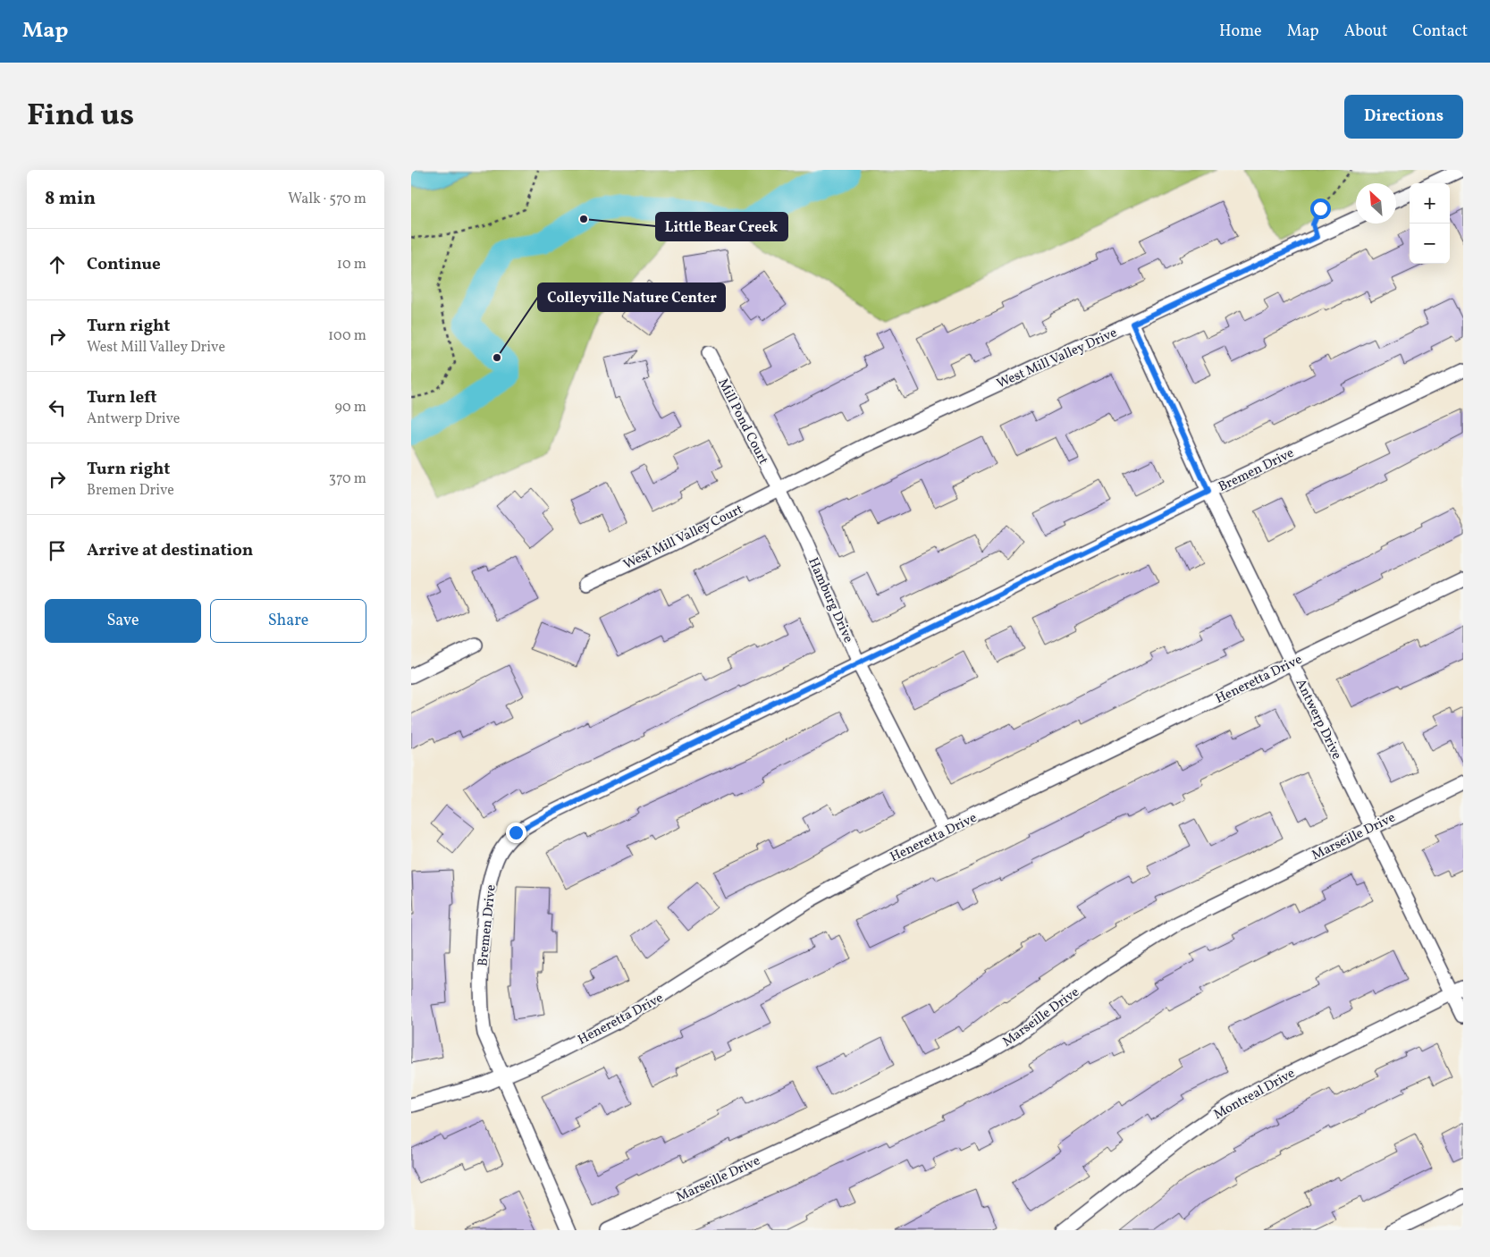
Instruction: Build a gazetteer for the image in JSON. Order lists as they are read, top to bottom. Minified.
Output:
{"streets":{"street":["West Mill Valley Drive","Mill Pond Court","Bremen Drive","West Mill Valley Court","Hamburg Drive","Heneretta Drive","Antwerp Drive","Marseille Drive","Montreal Drive"]},"crossings":[["West Mill Valley Drive","Mill Pond Court"],["West Mill Valley Drive","West Mill Valley Court"],["West Mill Valley Drive","Hamburg Drive"],["West Mill Valley Drive","Antwerp Drive"],["Mill Pond Court","West Mill Valley Court"],["Mill Pond Court","Hamburg Drive"],["Bremen Drive","Hamburg Drive"],["Bremen Drive","Heneretta Drive"],["Bremen Drive","Antwerp Drive"],["West Mill Valley Court","Hamburg Drive"],["Hamburg Drive","Heneretta Drive"],["Heneretta Drive","Antwerp Drive"],["Antwerp Drive","Marseille Drive"],["Antwerp Drive","Montreal Drive"]],"places":["Little Bear Creek","Colleyville Nature Center"],"north":"top left","page":{"header":"Map","nav":["Home","Map","About","Contact"],"title":"Find us","buttons":["Directions",["Save","Share"]],"heading":["8 min","Walk · 570 m"],"map_buttons":["+","−"],"list":[["Continue","10 m"],["Turn right","West Mill Valley Drive","100 m"],["Turn left","Antwerp Drive","90 m"],["Turn right","Bremen Drive","370 m"],"Arrive at destination"]}}
